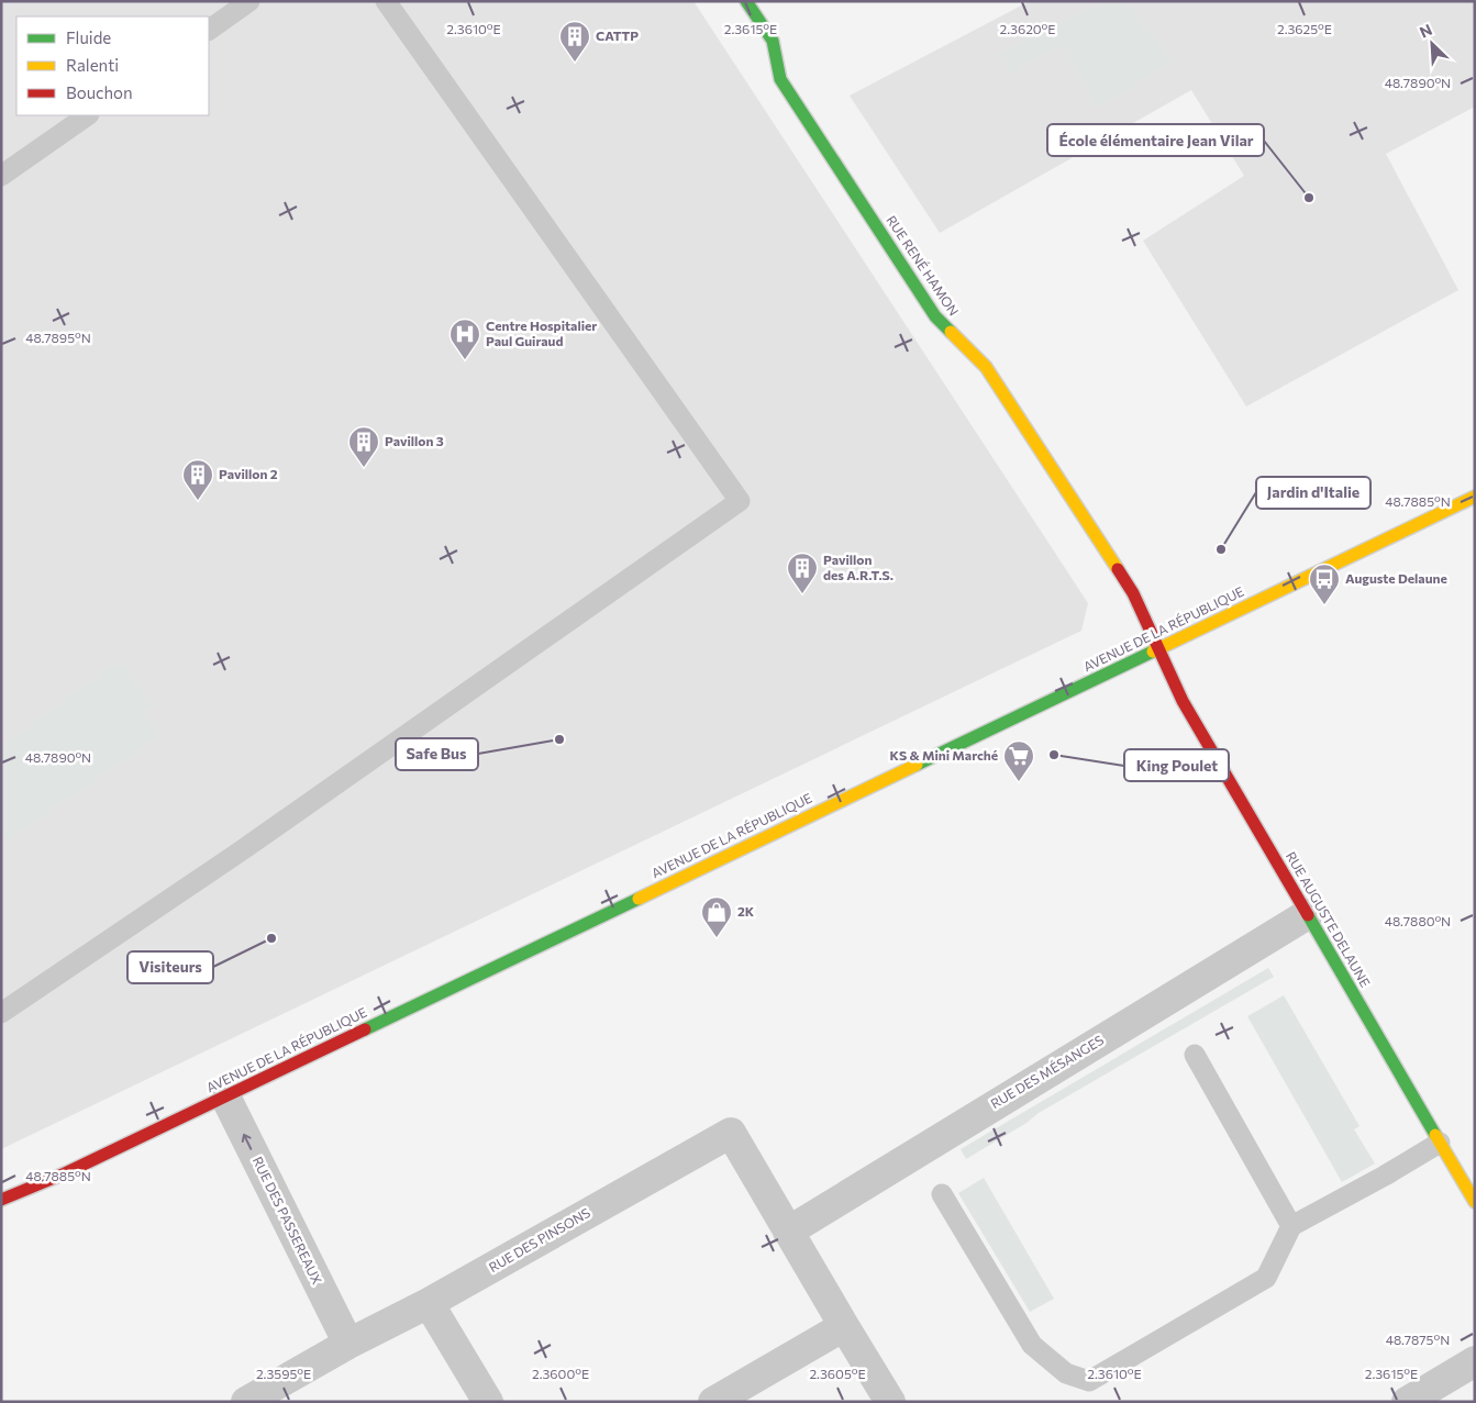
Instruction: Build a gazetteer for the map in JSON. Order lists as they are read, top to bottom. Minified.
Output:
{"streets":{"main road":["RUE RENÉ HAMON","AVENUE DE LA RÉPUBLIQUE","RUE AUGUSTE DELAUNE"],"street":["RUE DES MÉSANGES","RUE DES PASSEREAUX","RUE DES PINSONS"]},"crossings":[["RUE RENÉ HAMON","AVENUE DE LA RÉPUBLIQUE"],["RUE RENÉ HAMON","RUE AUGUSTE DELAUNE"],["AVENUE DE LA RÉPUBLIQUE","RUE AUGUSTE DELAUNE"],["AVENUE DE LA RÉPUBLIQUE","RUE DES PASSEREAUX"],["RUE AUGUSTE DELAUNE","RUE DES MÉSANGES"],["RUE DES MÉSANGES","RUE DES PINSONS"],["RUE DES PASSEREAUX","RUE DES PINSONS"]],"one_way":["RUE DES PASSEREAUX"],"places":{"building":["CATTP","Pavillon 3","Pavillon 2","Pavillon des A.R.T.S."],"other":["École élémentaire Jean Vilar","Jardin d'Italie","Safe Bus","King Poulet","Visiteurs"],"hospital":["Centre Hospitalier Paul Guiraud"],"bus stop":["Auguste Delaune"],"supermarket":["KS & Mini Marché"],"shop":["2K"]},"legend":["Fluide","Ralenti","Bouchon"],"north":"top left","coordinates":["2.3610°E","2.3620°E","2.3615°E","2.3625°E","48.7890°N","48.7895°N","48.7885°N","48.7880°N","48.7875°N","2.3595°E","2.3600°E","2.3605°E"]}
